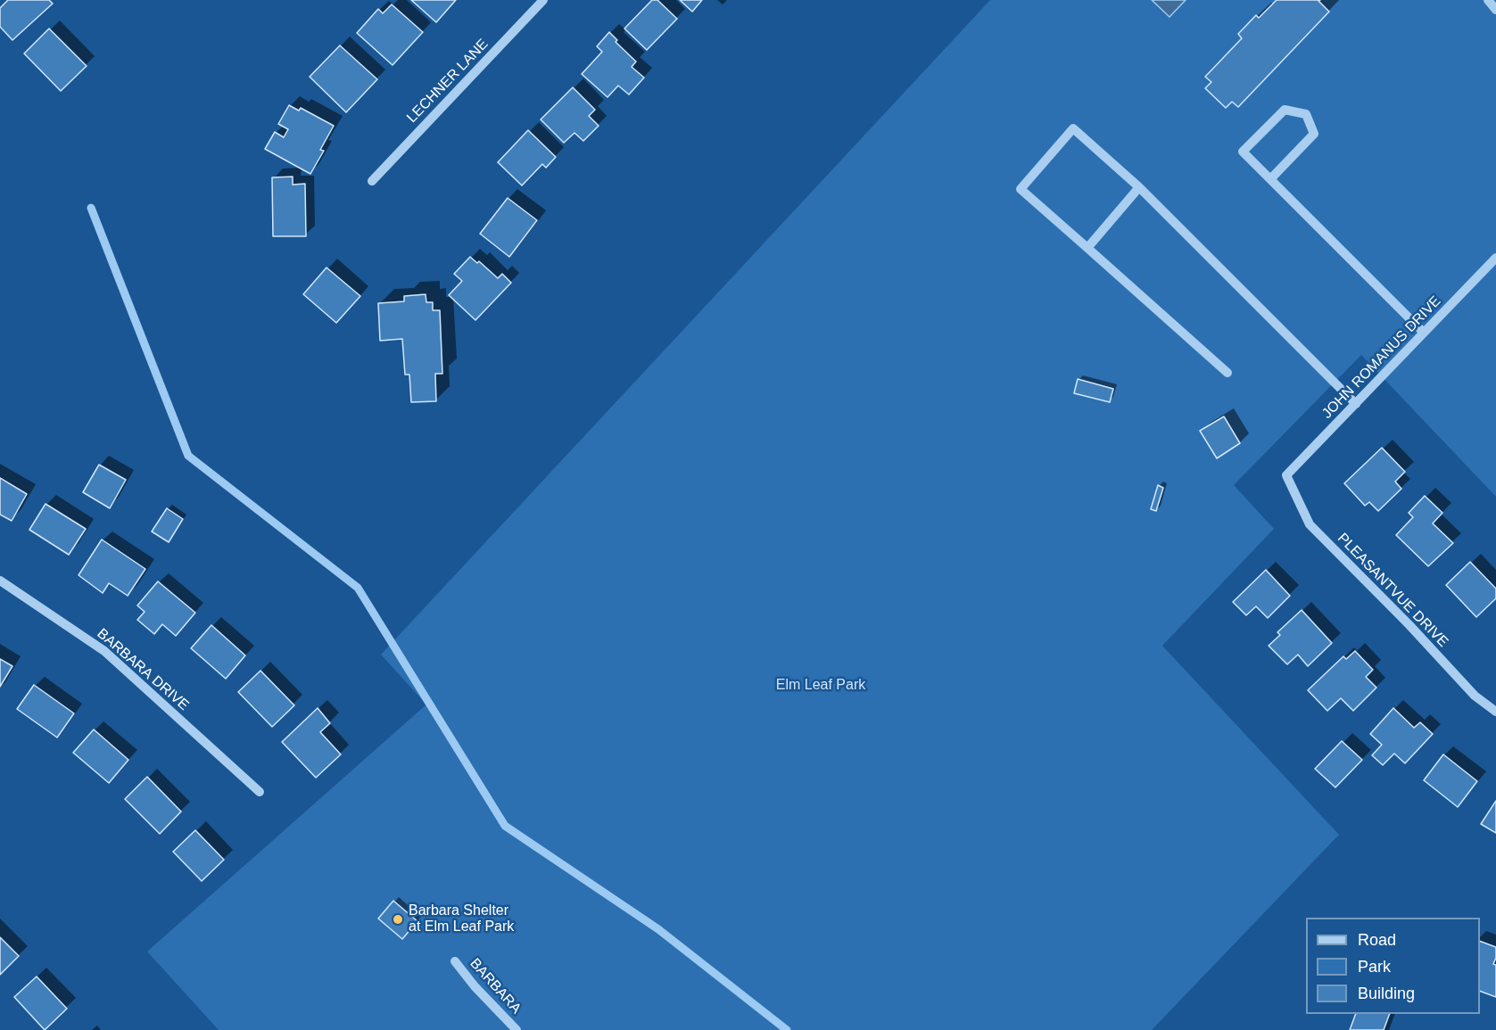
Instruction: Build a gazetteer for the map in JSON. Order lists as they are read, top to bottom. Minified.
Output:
{"streets":{"street":["LECHNER LANE","JOHN ROMANUS DRIVE","PLEASANTVUE DRIVE","BARBARA DRIVE","BARBARA"]},"crossings":[["JOHN ROMANUS DRIVE","PLEASANTVUE DRIVE"]],"parks":["Elm Leaf Park"],"places":["Barbara Shelter at Elm Leaf Park"],"legend":["Road","Park","Building"]}
